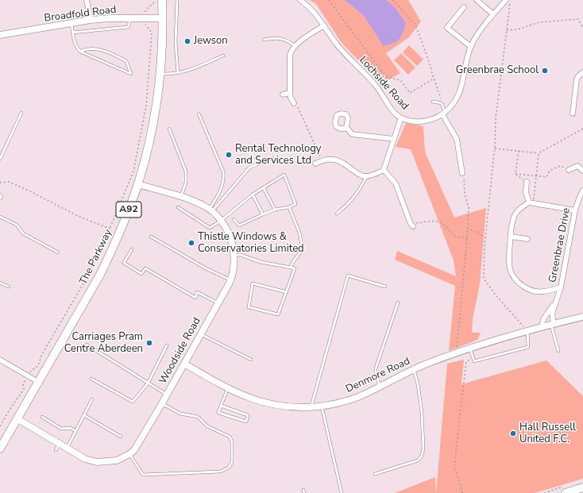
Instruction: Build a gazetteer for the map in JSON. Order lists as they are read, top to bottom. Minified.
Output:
{"streets":{"main road":["A92","The Parkway"],"street":["Broadfold Road","Lochside Road","Greenbrae Drive","Woodside Road","Denmore Road"]},"crossings":[["Broadfold Road","The Parkway"],["Greenbrae Drive","Denmore Road"],["The Parkway","Woodside Road"],["Woodside Road","Denmore Road"]],"places":["Jewson","Greenbrae School","Rental Technology and Services Ltd","Thistle Windows & Conservatories Limited","Carriages Pram Centre Aberdeen","Hall Russell United F.C."]}
